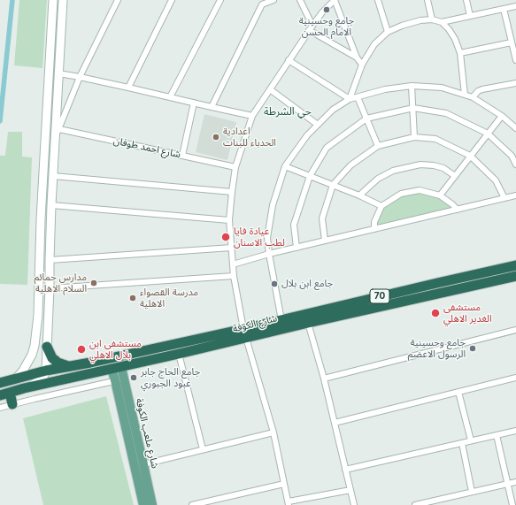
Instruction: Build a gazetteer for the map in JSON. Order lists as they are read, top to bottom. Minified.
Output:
{"streets":{"highway":["70","شارع الكوفة"],"main road":["شارع ملعب الكوفة"],"street":["شارع احمد طوفان"]},"crossings":[["شارع الكوفة","شارع ملعب الكوفة"]],"districts":["حي الشرطة"],"places":["جامع وحسينية الامام الحسن","اعدادية الحدباء للبنات","عيادة فايا لطب الاسنان","مدارس حمائم السلام الاهلية","جامع ابن بلال","مدرسة القصواء الاهلية","مستشفى الغدير الاهلي","جامع وحسينية الرسول الاعضم","مستشفى ابن بلال الاهلي","جامع الحاج جابر عبود الجبوري"]}
